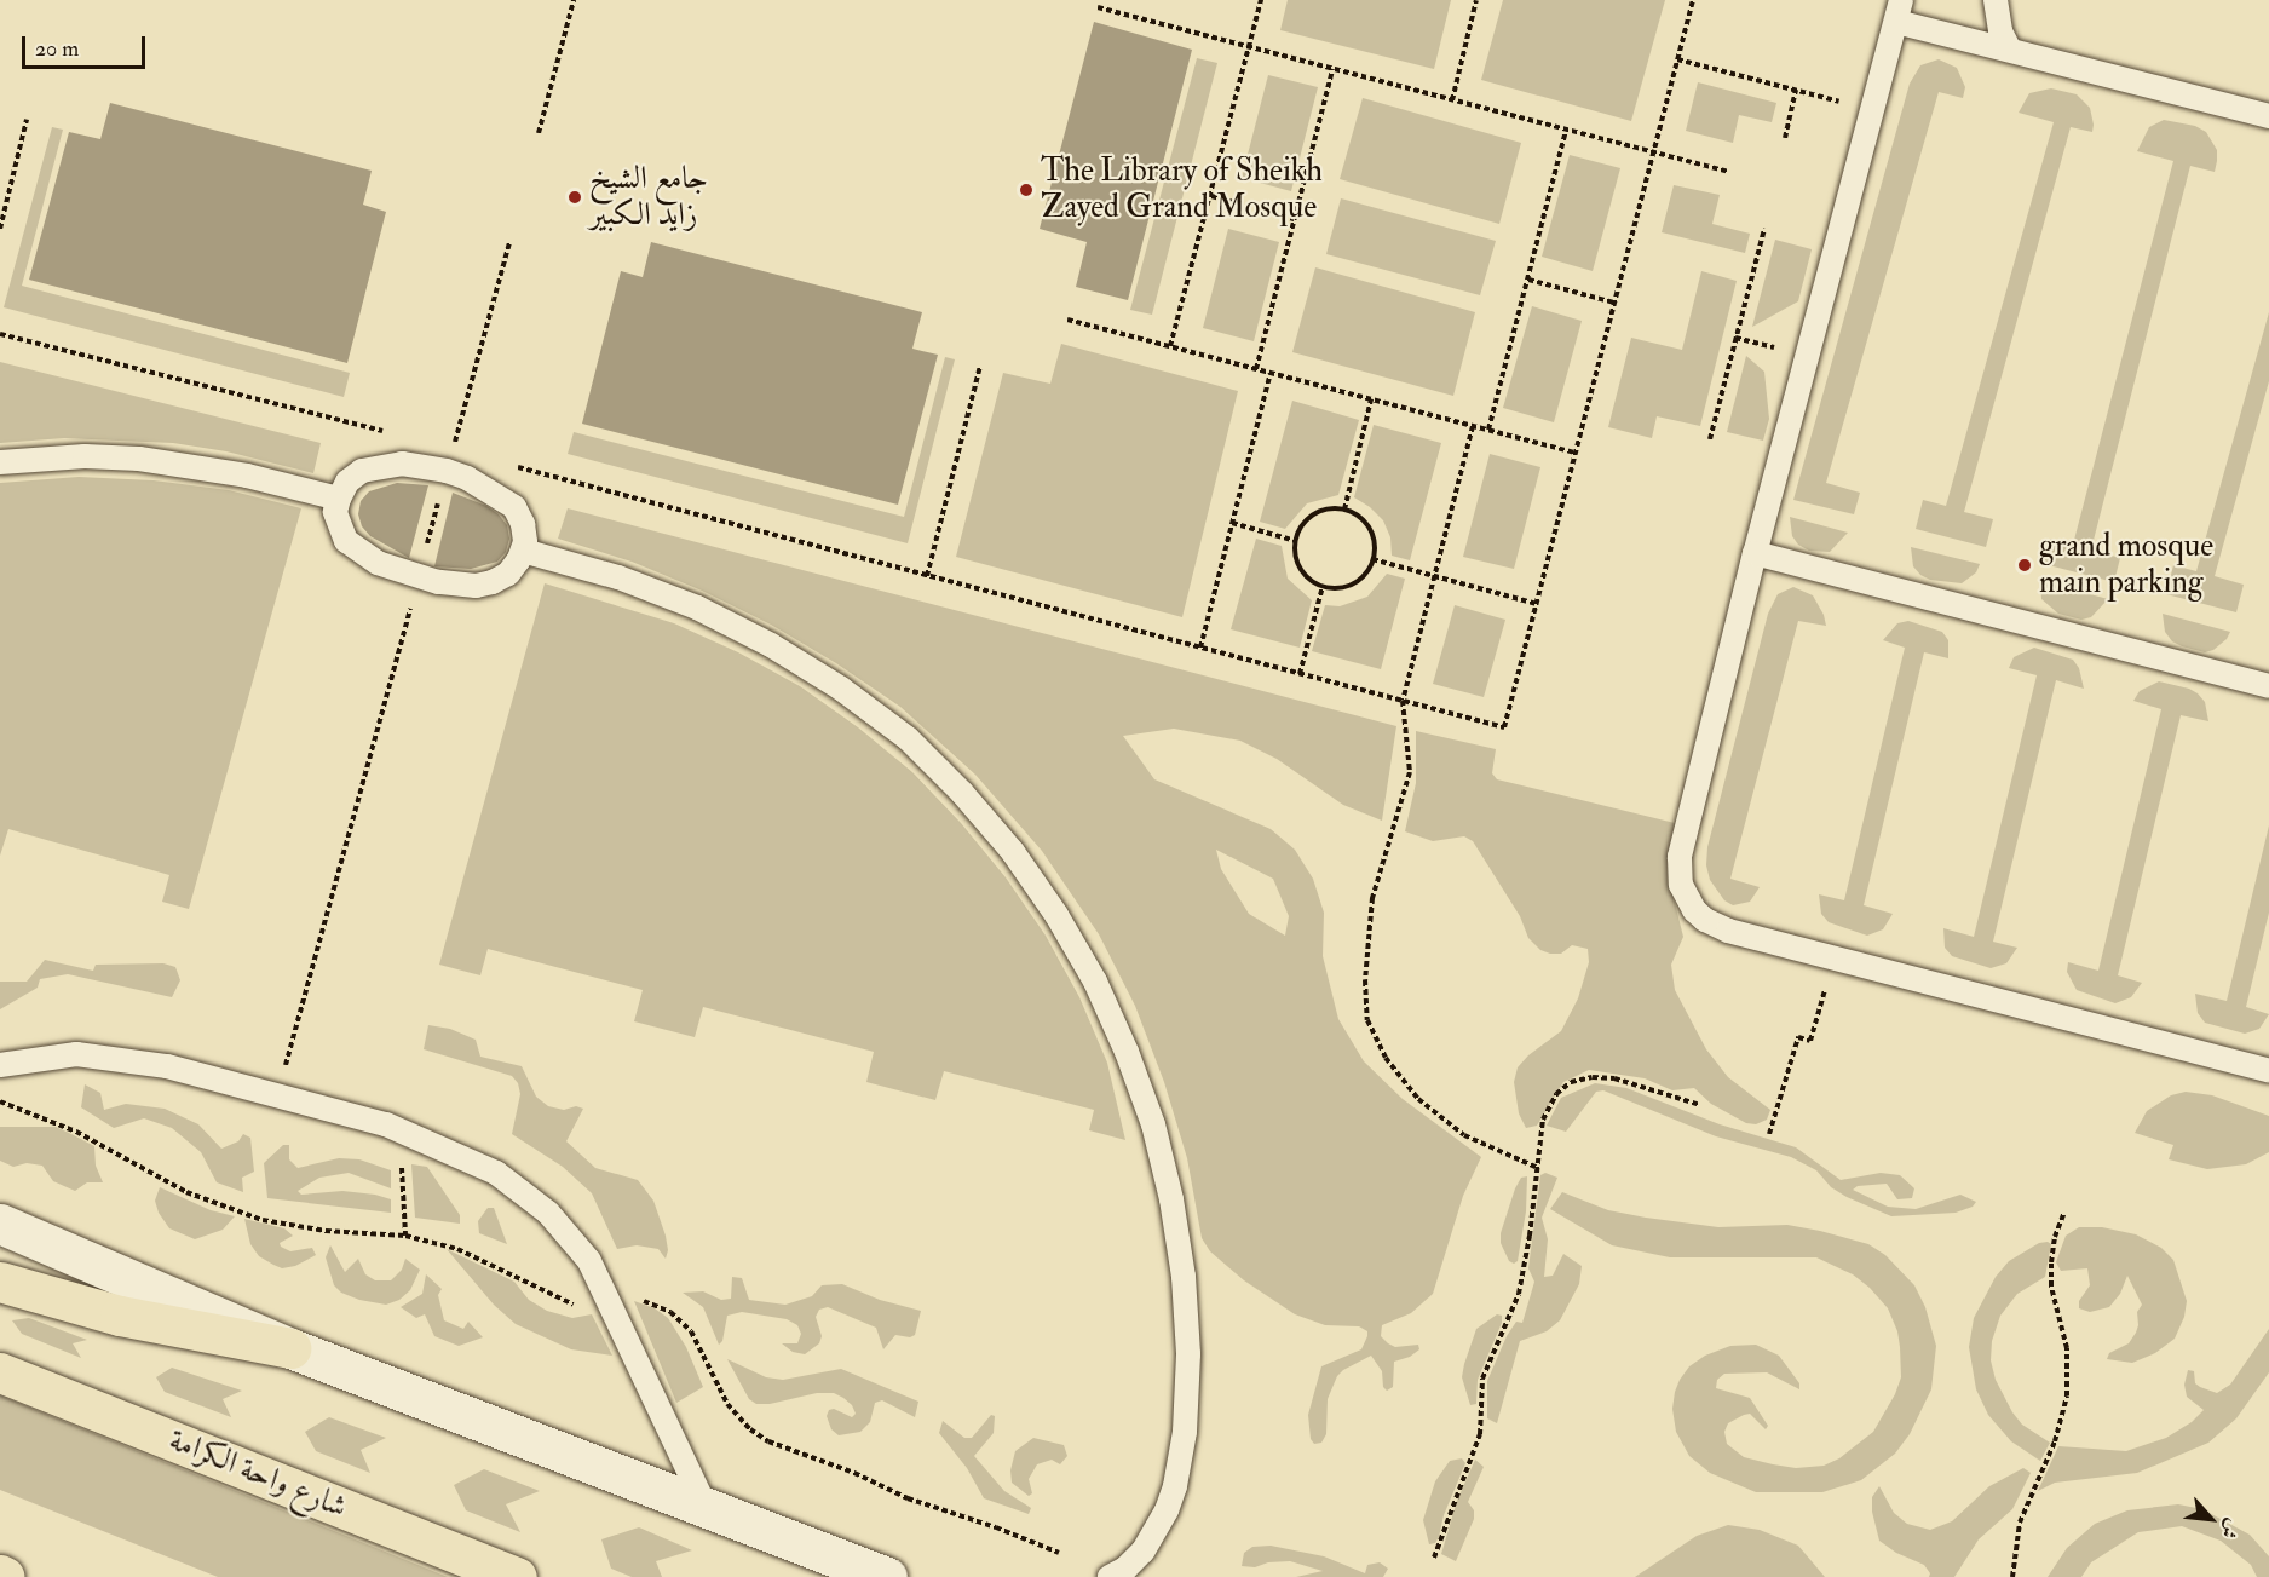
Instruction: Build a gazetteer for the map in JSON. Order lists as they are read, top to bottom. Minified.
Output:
{"streets":{"highway":["شارع واحة الكرامة"]},"places":["The Library of Sheikh Zayed Grand Mosque","جامع الشيخ زايد الكبير","grand mosque main parking"],"scale_bar":"20 m","north":"bottom right"}
